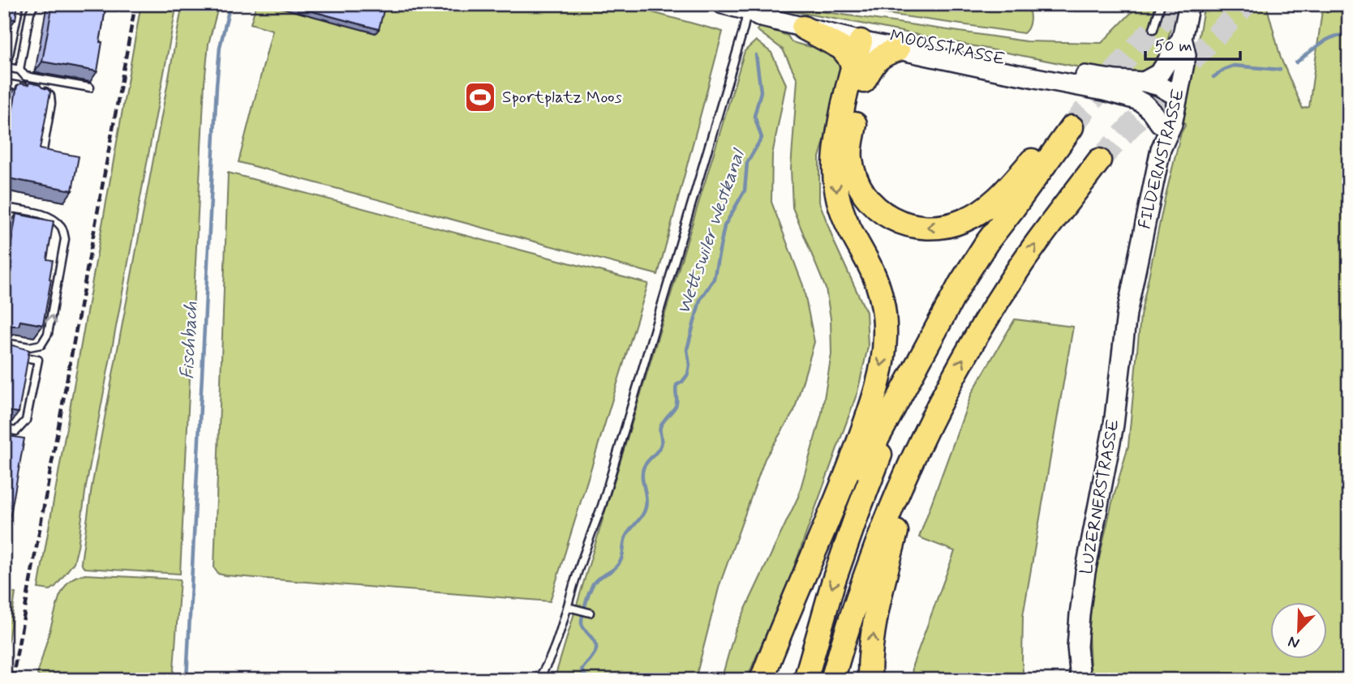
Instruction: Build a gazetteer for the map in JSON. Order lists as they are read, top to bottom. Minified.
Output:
{"streets":{"main road":["MOOSSTRASSE","FILDERNSTRASSE","LUZERNERSTRASSE"]},"crossings":[["MOOSSTRASSE","FILDERNSTRASSE"],["FILDERNSTRASSE","LUZERNERSTRASSE"]],"water":["Wettswiler Westkanal","Fischbach"],"places":{"sports":["Sportplatz Moos"]},"scale_bar":"50 m","north":"bottom left"}
